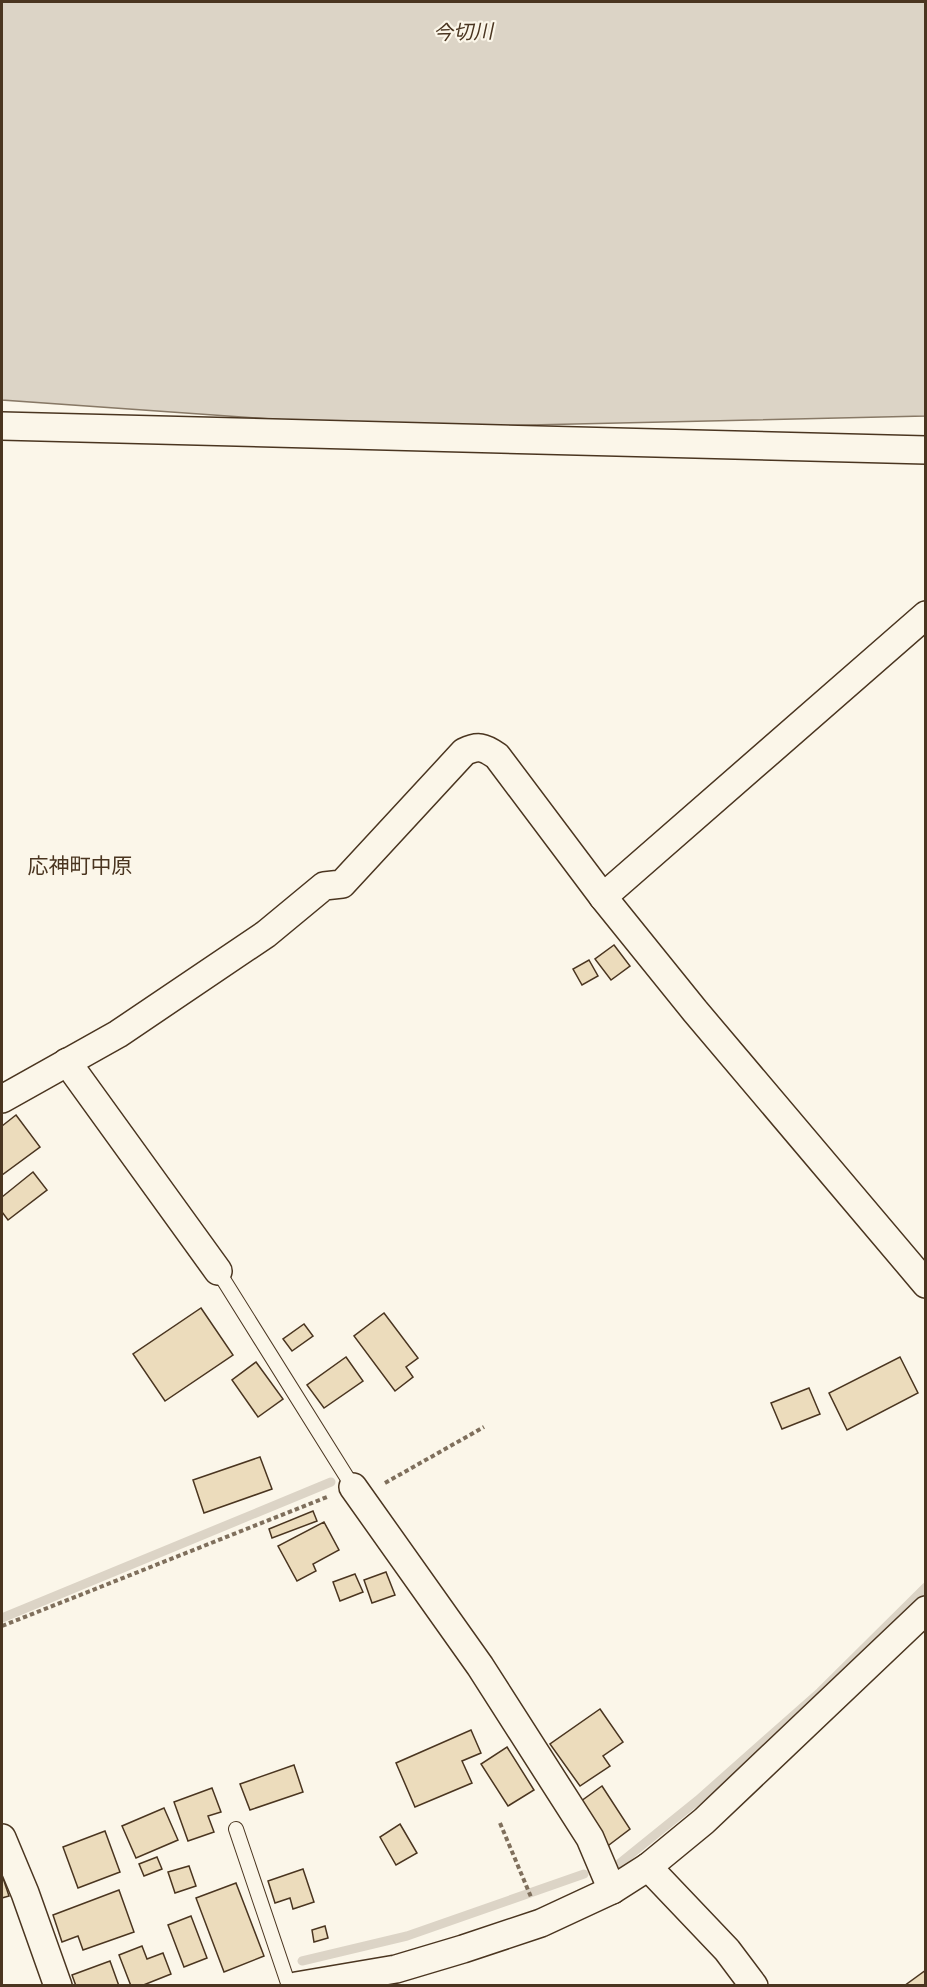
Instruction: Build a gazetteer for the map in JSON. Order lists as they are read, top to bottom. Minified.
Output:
{"districts":["応神町中原"],"water":["今切川"]}
